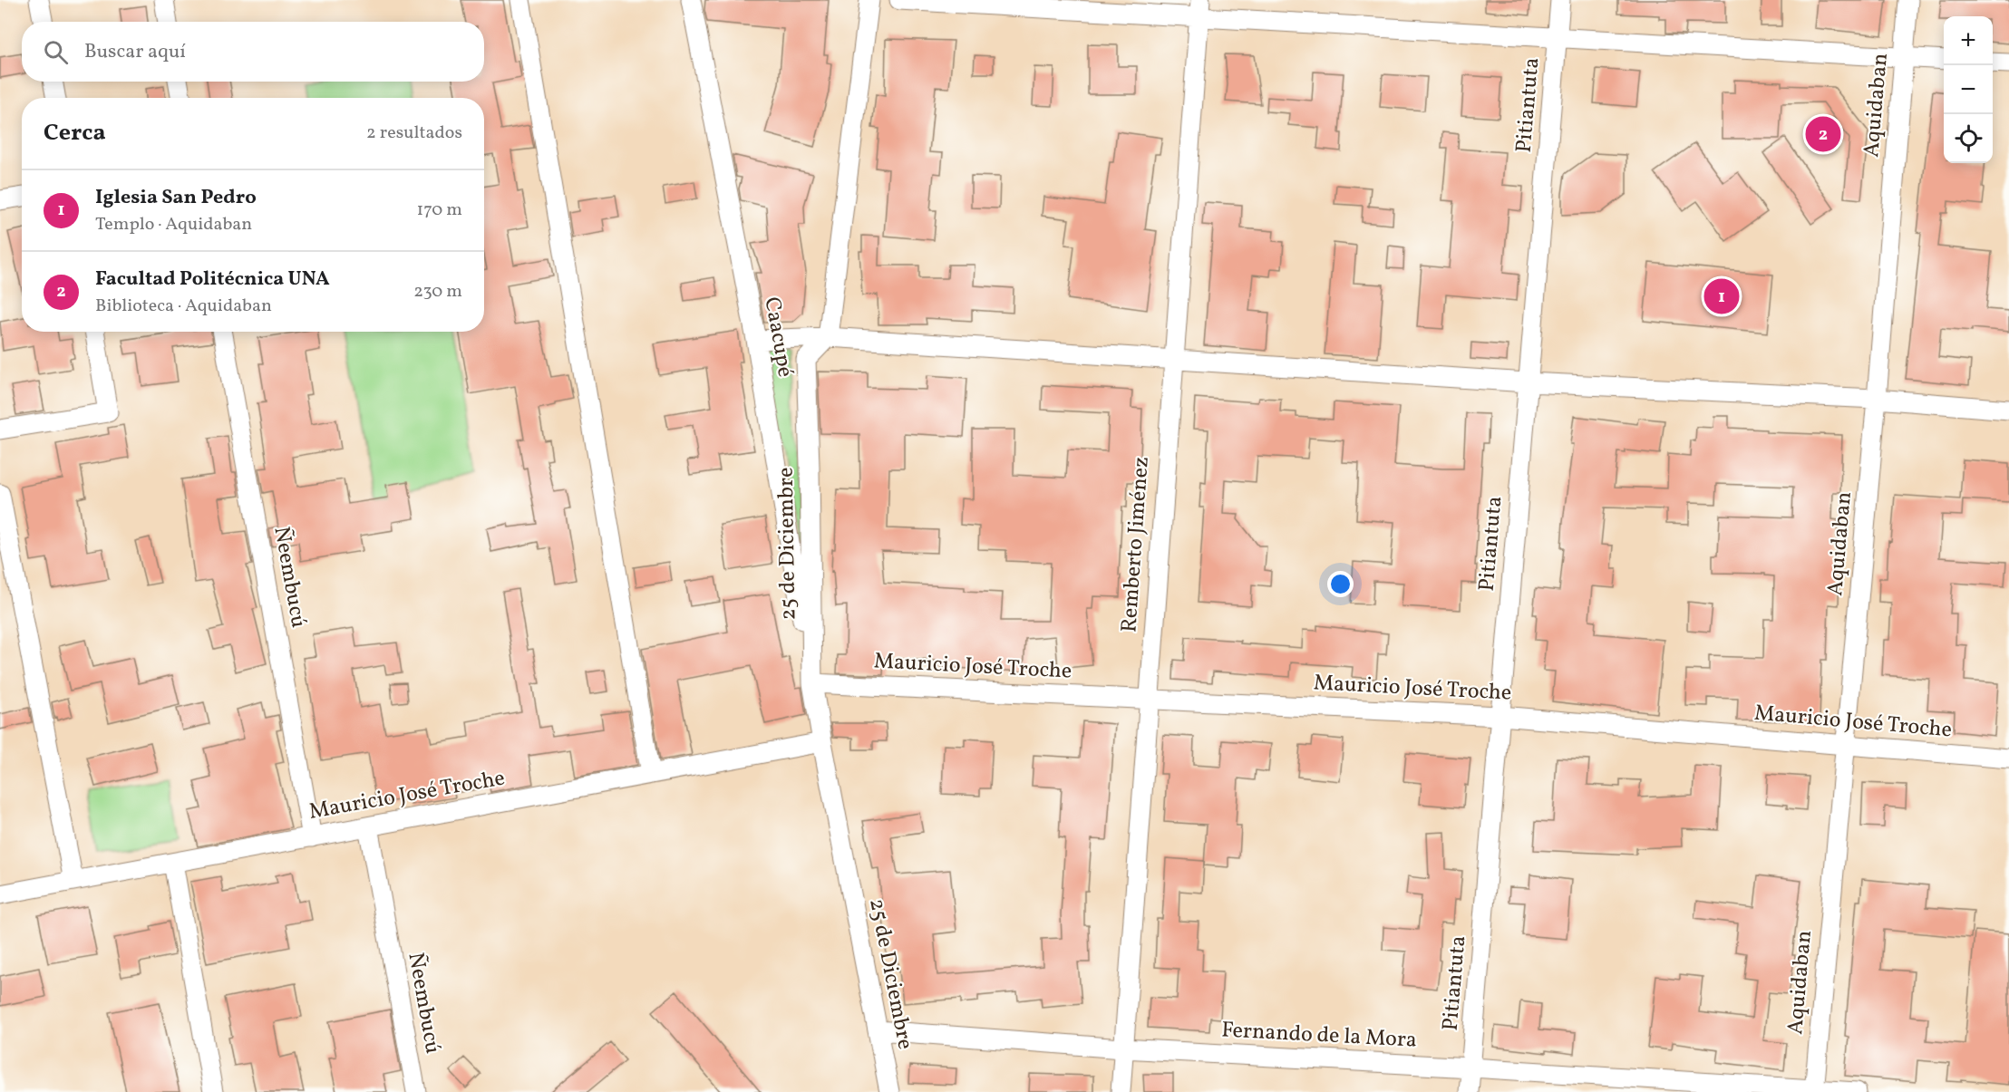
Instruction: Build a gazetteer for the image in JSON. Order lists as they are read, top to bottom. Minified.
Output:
{"streets":{"street":["Pitiantuta","Aquidaban","Caacupé","25 de Diciembre","Remberto Jiménez","Ñeembucú","Mauricio José Troche","Fernando de la Mora"]},"crossings":[["Pitiantuta","Mauricio José Troche"],["Pitiantuta","Fernando de la Mora"],["Aquidaban","Mauricio José Troche"],["Aquidaban","Fernando de la Mora"],["Caacupé","25 de Diciembre"],["Caacupé","Mauricio José Troche"],["25 de Diciembre","Mauricio José Troche"],["25 de Diciembre","Fernando de la Mora"],["Remberto Jiménez","Mauricio José Troche"],["Remberto Jiménez","Fernando de la Mora"],["Ñeembucú","Mauricio José Troche"]],"page":{"map_buttons":["+","−"],"search":"Buscar aquí","heading":["Cerca","2 resultados"],"pins":["2","1"],"list":[{"mark":"1","name":"Iglesia San Pedro","note":"Templo · Aquidaban","value":"170 m"},{"mark":"2","name":"Facultad Politécnica UNA","note":"Biblioteca · Aquidaban","value":"230 m"}]}}
